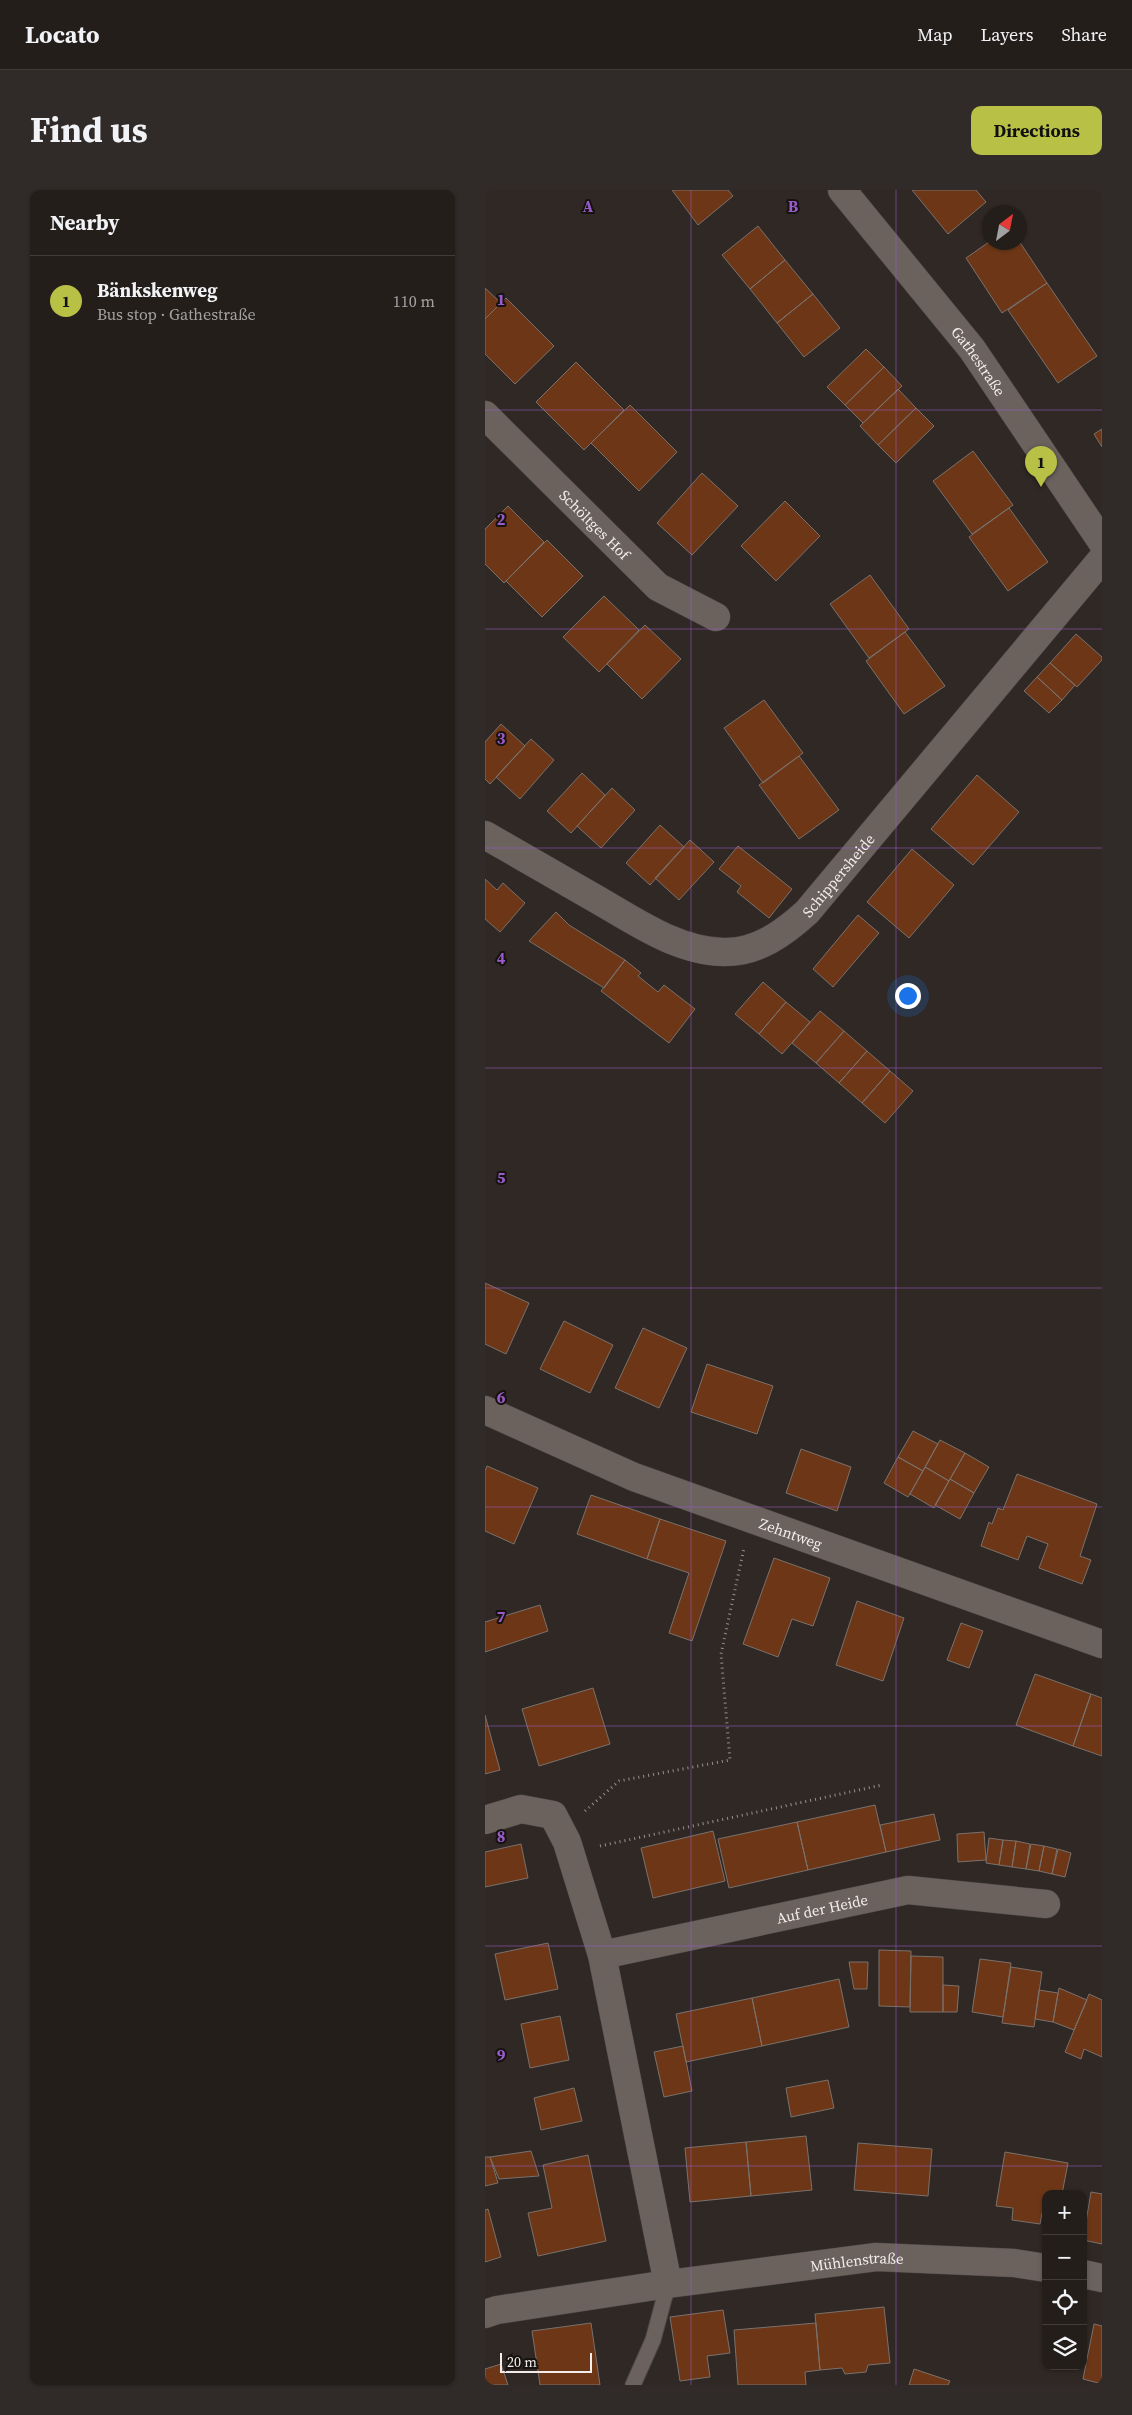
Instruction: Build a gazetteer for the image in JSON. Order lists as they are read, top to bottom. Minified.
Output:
{"streets":{"street":["Gathestraße","Schöltges Hof","Schippersheide","Zehntweg","Auf der Heide","Mühlenstraße"]},"scale_bar":"20 m","north":"top right","page":{"header":"Locato","nav":["Map","Layers","Share"],"title":"Find us","buttons":"Directions","heading":"Nearby","list":[{"mark":"1","name":"Bänkskenweg","note":"Bus stop · Gathestraße","value":"110 m"}],"pins":"1","map_buttons":["+","−"],"scale":"20 m"},"grid":{"columns":["A","B"],"rows":["1","2","3","4","5","6","7","8","9"]}}
